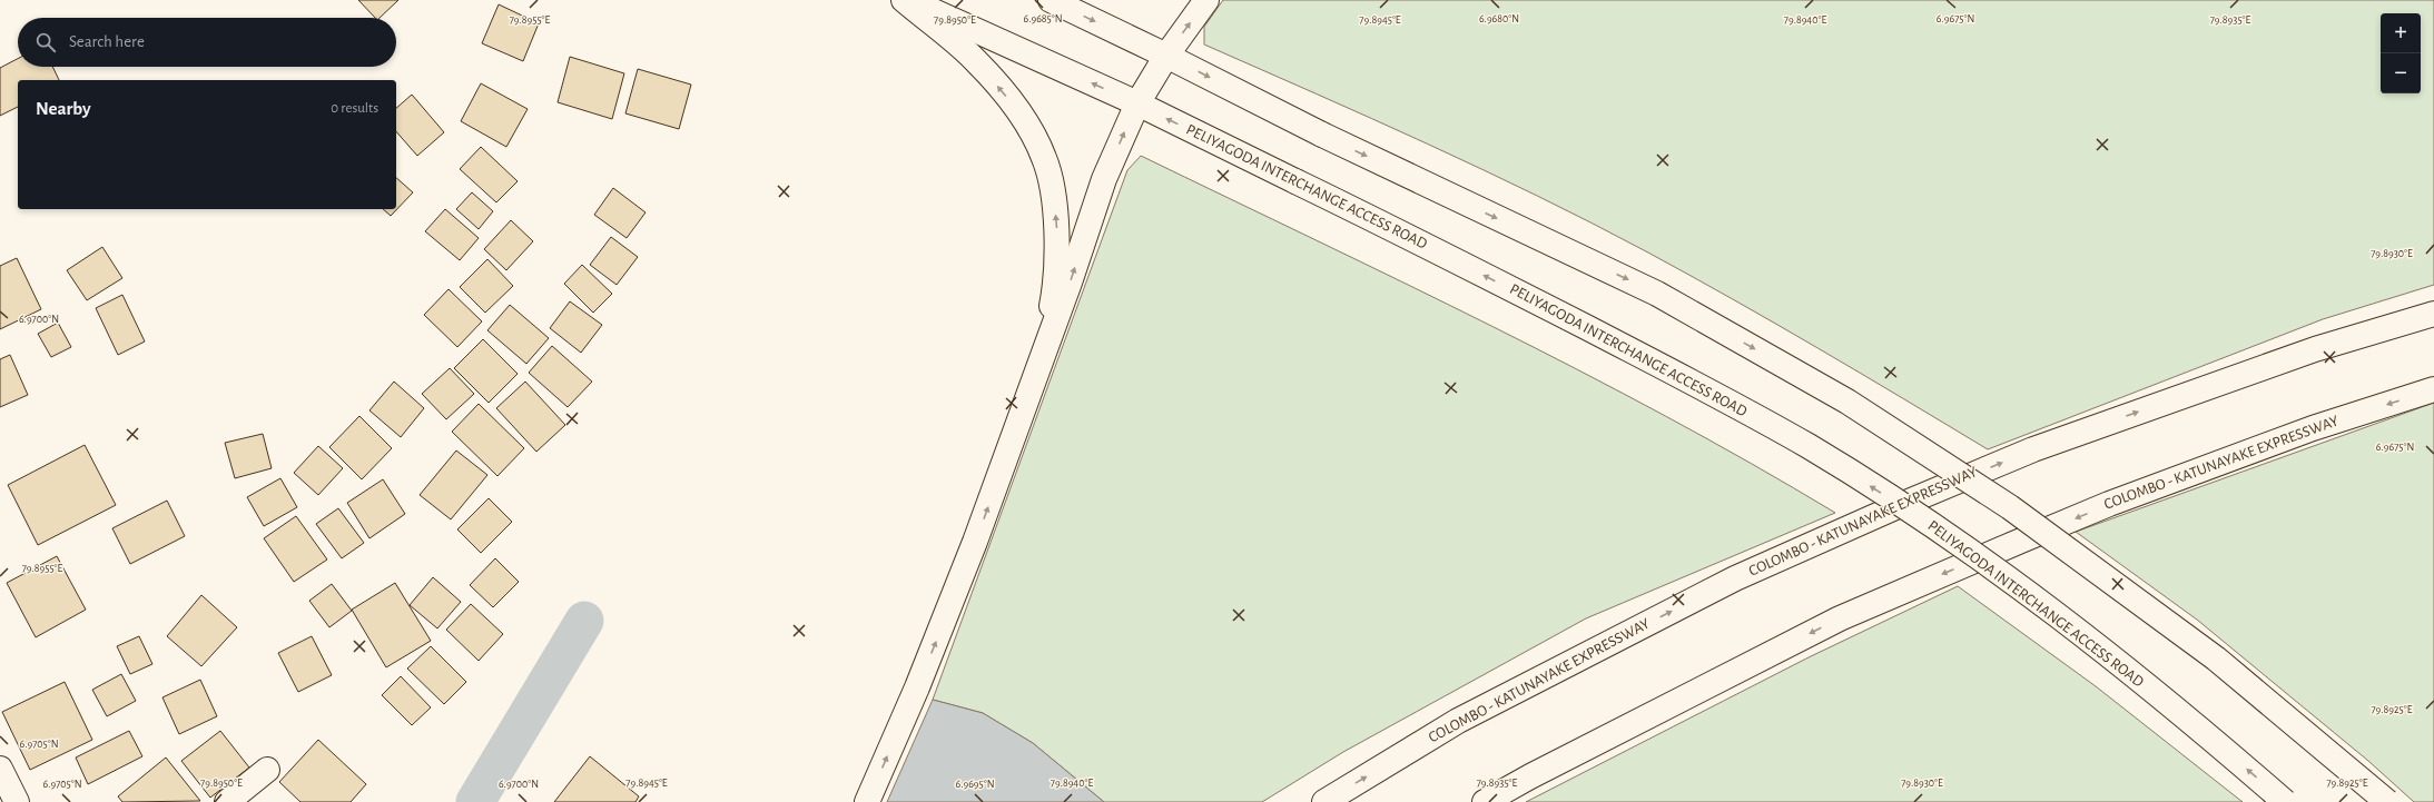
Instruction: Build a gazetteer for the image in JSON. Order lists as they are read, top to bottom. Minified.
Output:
{"streets":{"main road":["PELIYAGODA INTERCHANGE ACCESS ROAD","COLOMBO - KATUNAYAKE EXPRESSWAY"]},"page":{"map_buttons":["+","−"],"search":"Search here","heading":["Nearby","0 results"]},"coordinates":["6.9685°N","6.9675°N","6.9680°N","79.8955°E","79.8950°E","79.8945°E","79.8940°E","79.8935°E","79.8930°E","6.9700°N","79.8925°E","6.9705°N","6.9695°N"]}
